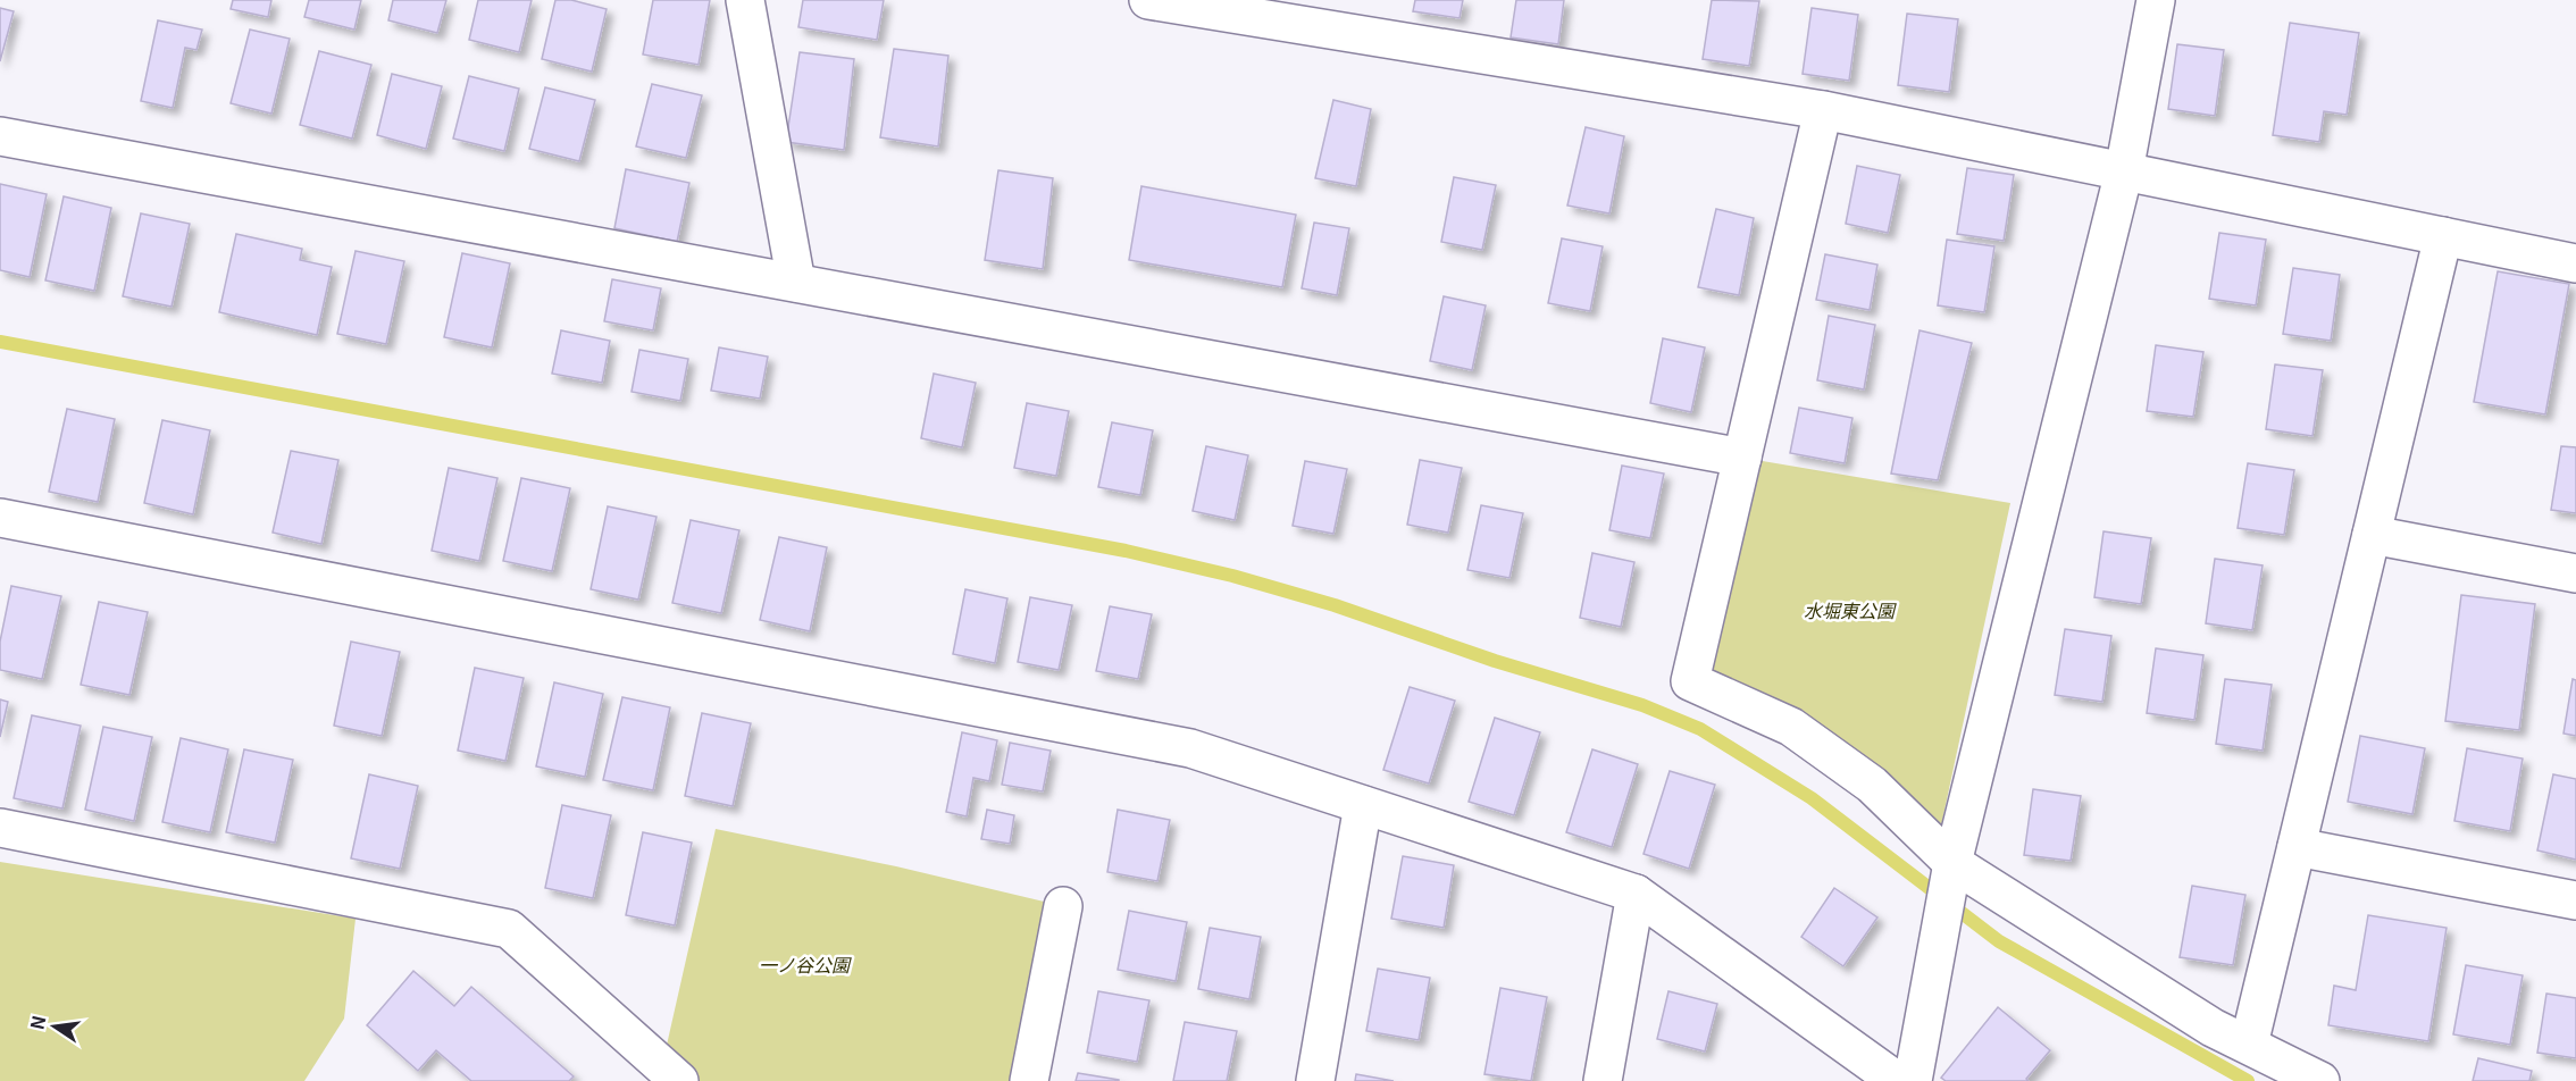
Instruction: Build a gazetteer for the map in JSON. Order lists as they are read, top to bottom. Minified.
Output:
{"parks":["水堀東公園","一ノ谷公園"],"north":"left"}
